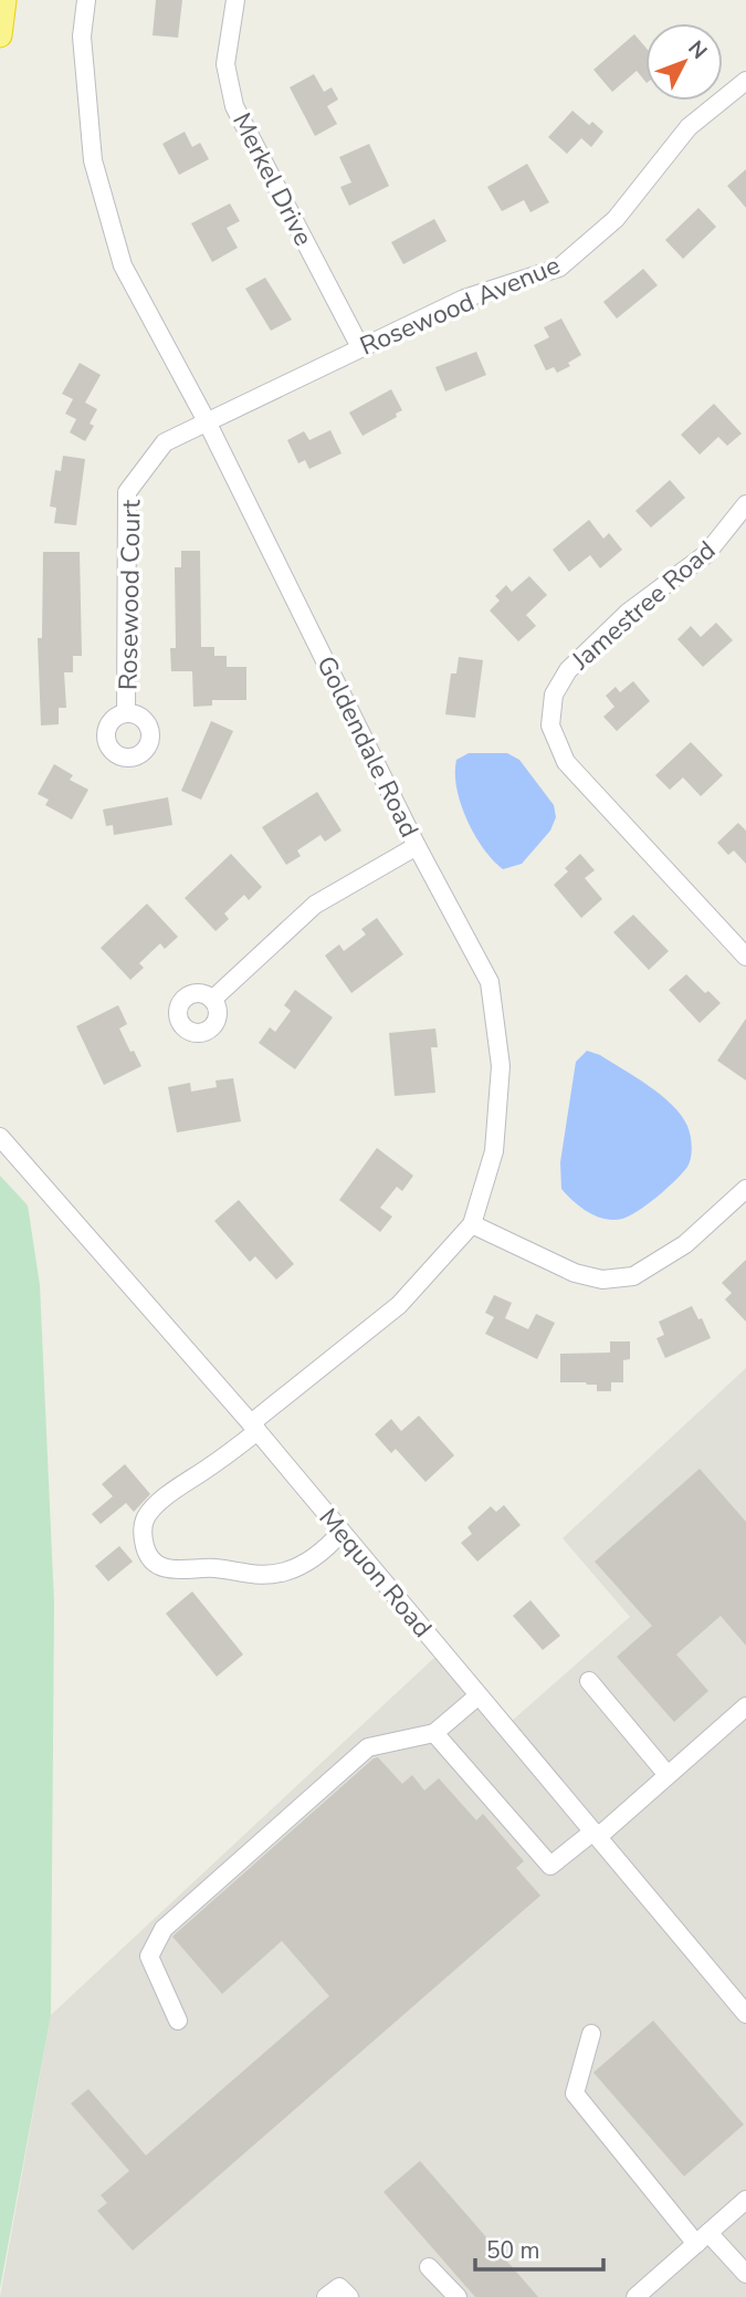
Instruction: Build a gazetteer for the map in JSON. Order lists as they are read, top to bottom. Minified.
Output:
{"streets":{"street":["Merkel Drive","Rosewood Avenue","Rosewood Court","Jamestree Road","Goldendale Road","Mequon Road"]},"crossings":[["Merkel Drive","Rosewood Avenue"],["Rosewood Avenue","Rosewood Court"],["Rosewood Avenue","Goldendale Road"],["Rosewood Court","Goldendale Road"],["Goldendale Road","Mequon Road"]],"scale_bar":"50 m","north":"top right"}
